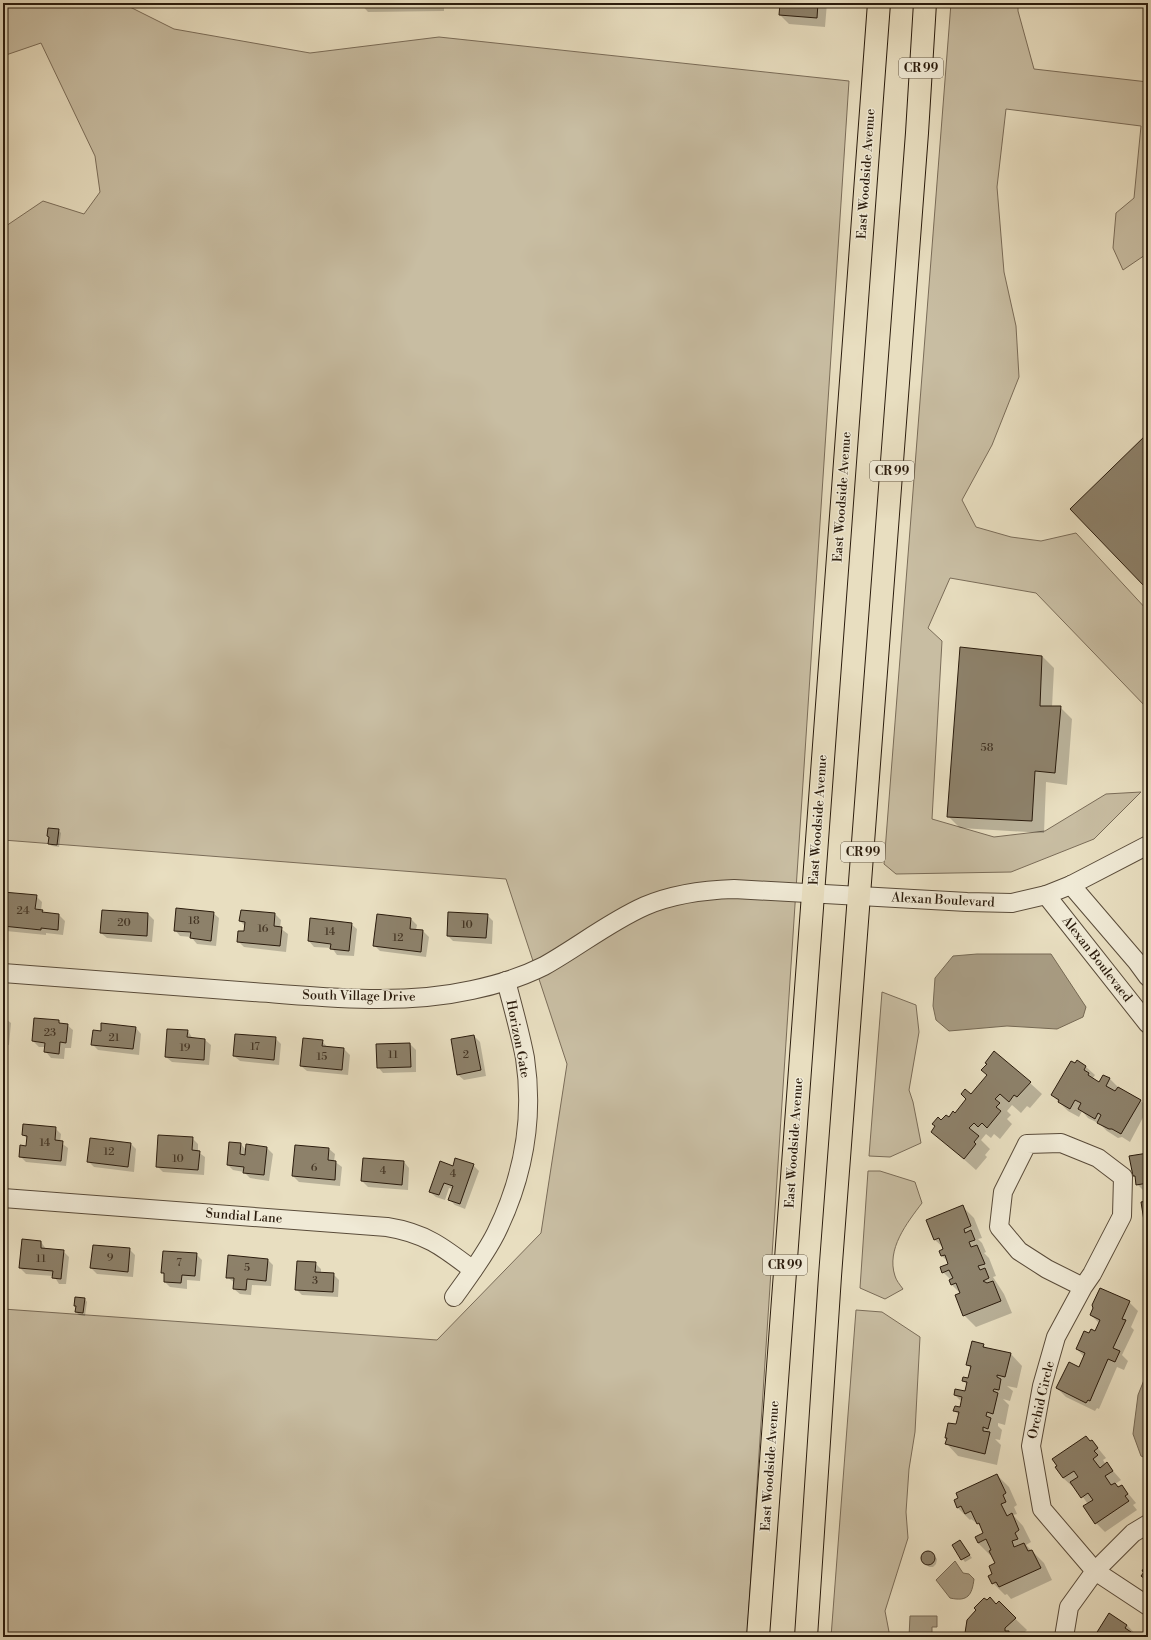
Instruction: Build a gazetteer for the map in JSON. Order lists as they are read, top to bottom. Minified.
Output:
{"streets":{"main road":["CR 99","East Woodside Avenue"],"street":["Alexan Boulevard","Alexan Boulevaed","South Village Drive","Horizon Gate","Sundial Lane","Orchid Circle"]},"crossings":[["CR 99","Alexan Boulevard"],["East Woodside Avenue","Alexan Boulevard"],["East Woodside Avenue","South Village Drive"],["Alexan Boulevard","Alexan Boulevaed"],["Alexan Boulevard","South Village Drive"],["South Village Drive","Horizon Gate"],["Horizon Gate","Sundial Lane"]],"house_numbers":["58","24","18","20","10","16","14","12","23","21","17","19","11","2","15","14","12","10","6","4","4","9","11","7","5","3"]}
